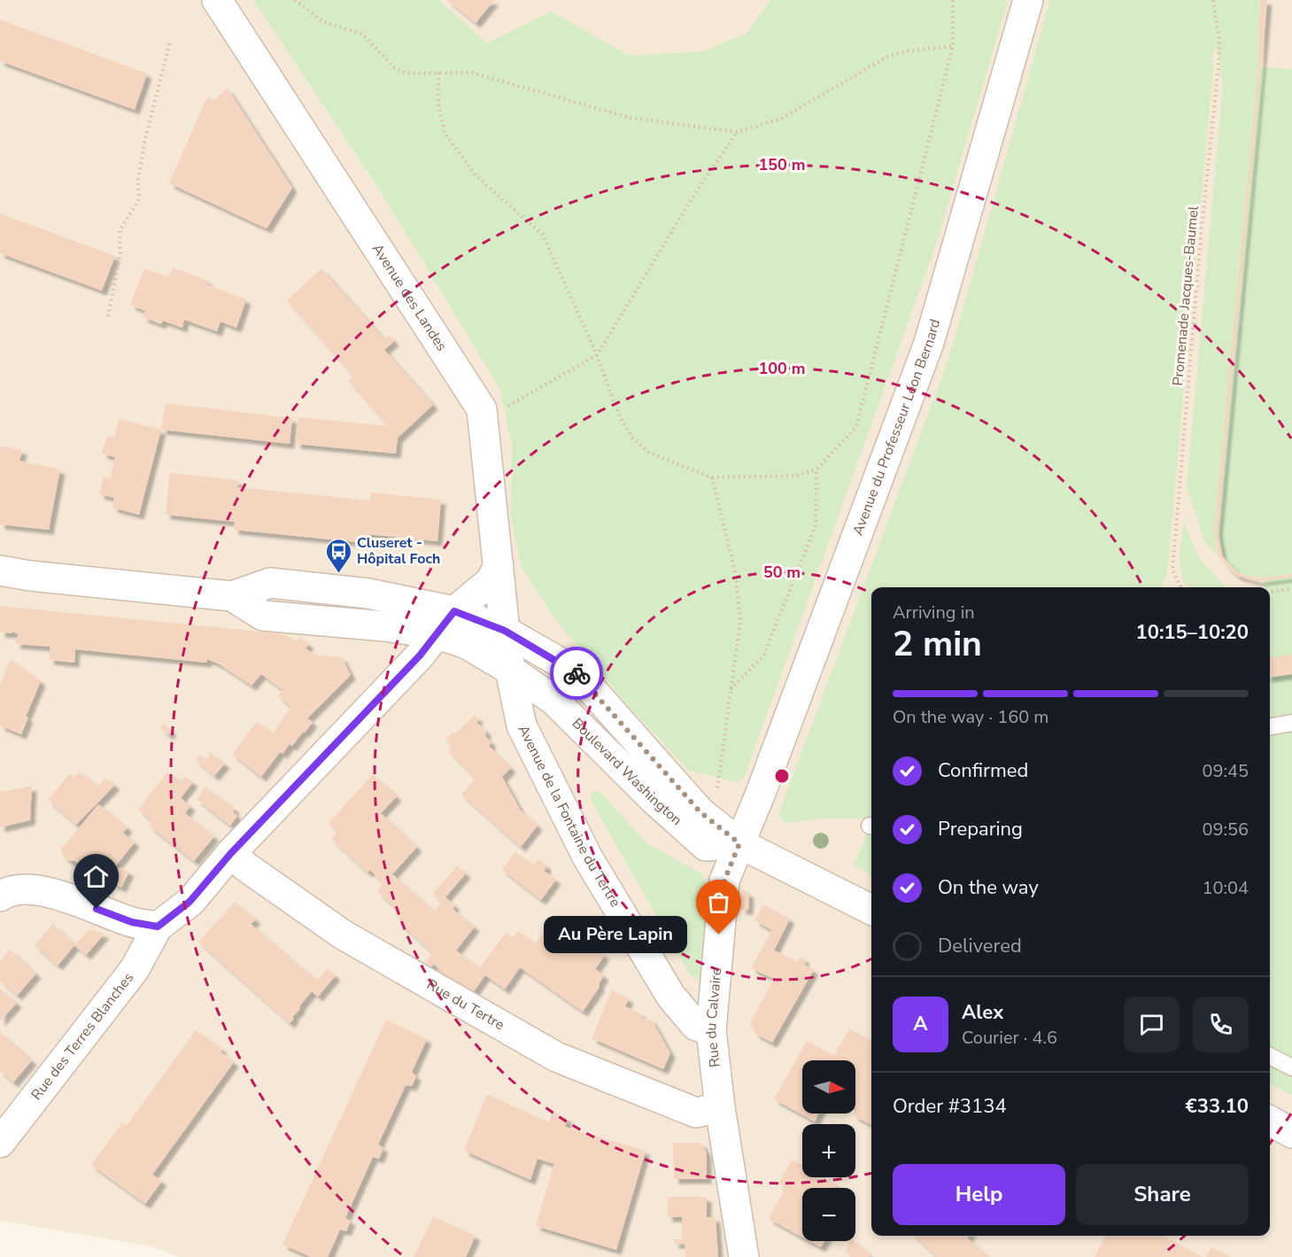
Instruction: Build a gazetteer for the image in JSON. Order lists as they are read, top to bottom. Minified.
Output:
{"streets":{"street":["Avenue des Landes","Avenue du Professeur Léon Bernard","Boulevard Washington","Avenue de la Fontaine du Tertre","Rue du Tertre","Rue du Calvaire","Rue des Terres Blanches"],"path":["Promenade Jacques-Baumel"]},"crossings":[["Avenue des Landes","Avenue de la Fontaine du Tertre"],["Avenue du Professeur Léon Bernard","Boulevard Washington"],["Avenue du Professeur Léon Bernard","Rue du Calvaire"],["Boulevard Washington","Avenue de la Fontaine du Tertre"],["Boulevard Washington","Rue du Calvaire"],["Avenue de la Fontaine du Tertre","Rue du Calvaire"],["Rue du Tertre","Rue du Calvaire"]],"places":{"bus stop":["Cluseret - Hôpital Foch"],"other":["Au Père Lapin"]},"north":"right","page":{"heading":["2 min","Arriving in","10:15–10:20"],"panel":["Alex","Courier · 4.6","Order #3134","€33.10"],"bar":"On the way · 160 m","list":[["Confirmed","09:45"],["Preparing","09:56"],["On the way","10:04"],"Delivered"],"bubble":"Au Père Lapin","round":"A","map_buttons":["+","−"],"buttons":["Help","Share"]},"rings":["150 m","100 m","50 m"]}
